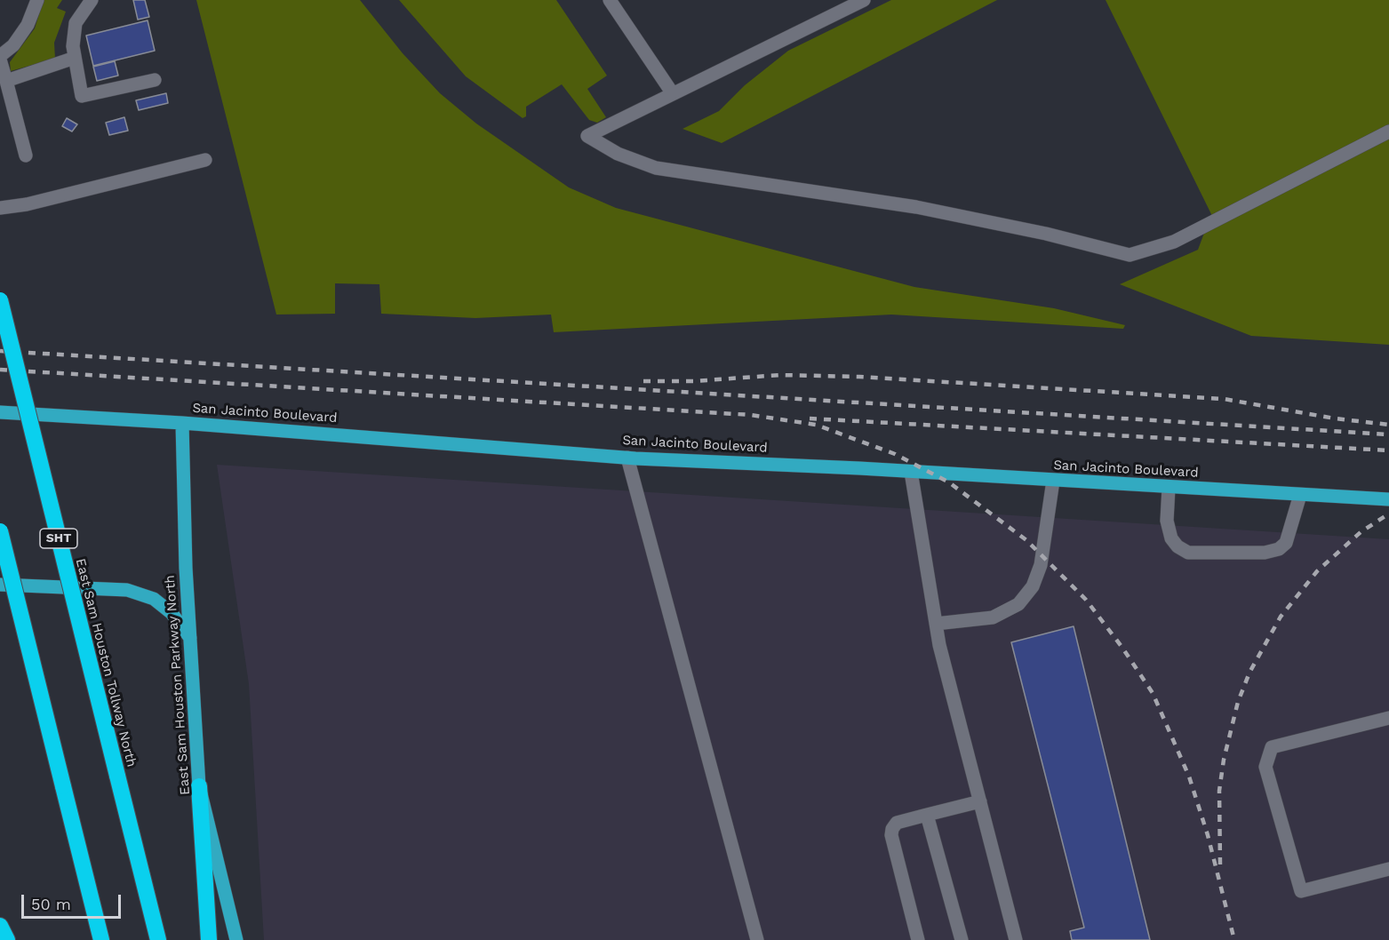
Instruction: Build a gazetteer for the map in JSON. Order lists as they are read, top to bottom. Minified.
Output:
{"streets":{"highway":["SHT","East Sam Houston Tollway North"],"main road":["San Jacinto Boulevard","East Sam Houston Parkway North"]},"crossings":[["San Jacinto Boulevard","East Sam Houston Parkway North"]],"scale_bar":"50 m"}
